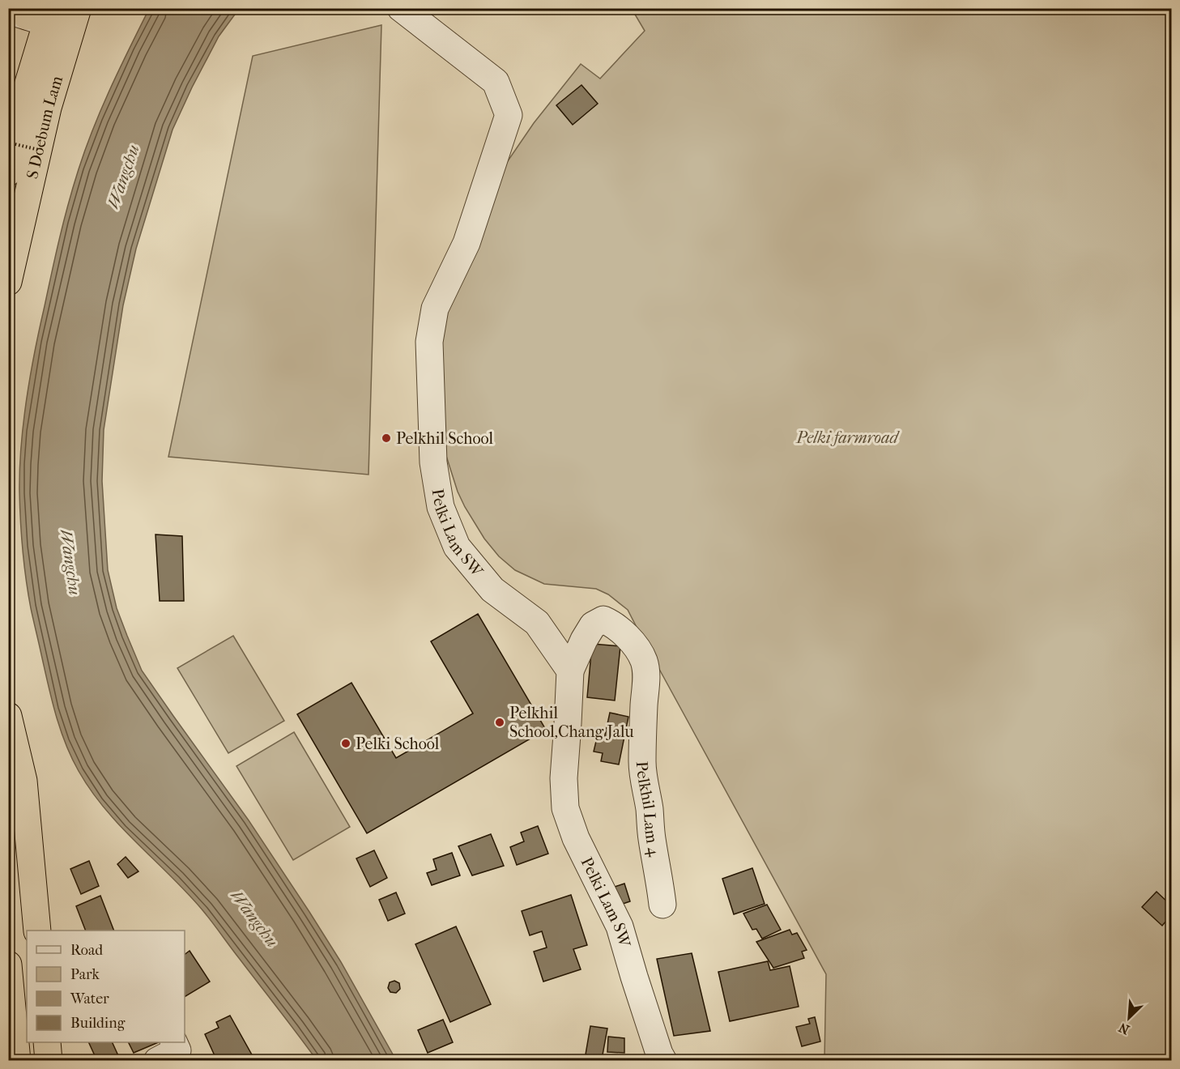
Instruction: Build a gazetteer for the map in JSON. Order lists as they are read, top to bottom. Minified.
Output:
{"streets":{"highway":["S Doebum Lam"],"street":["Pelki Lam SW","Pelkhil Lam 4"]},"crossings":[["Pelki Lam SW","Pelkhil Lam 4"]],"water":["Wangchu"],"parks":["Pelki farmroad"],"places":["Pelkhil School","Pelkhil School,Chang Jalu","Pelki School"],"legend":["Road","Park","Water","Building"],"north":"bottom left"}
